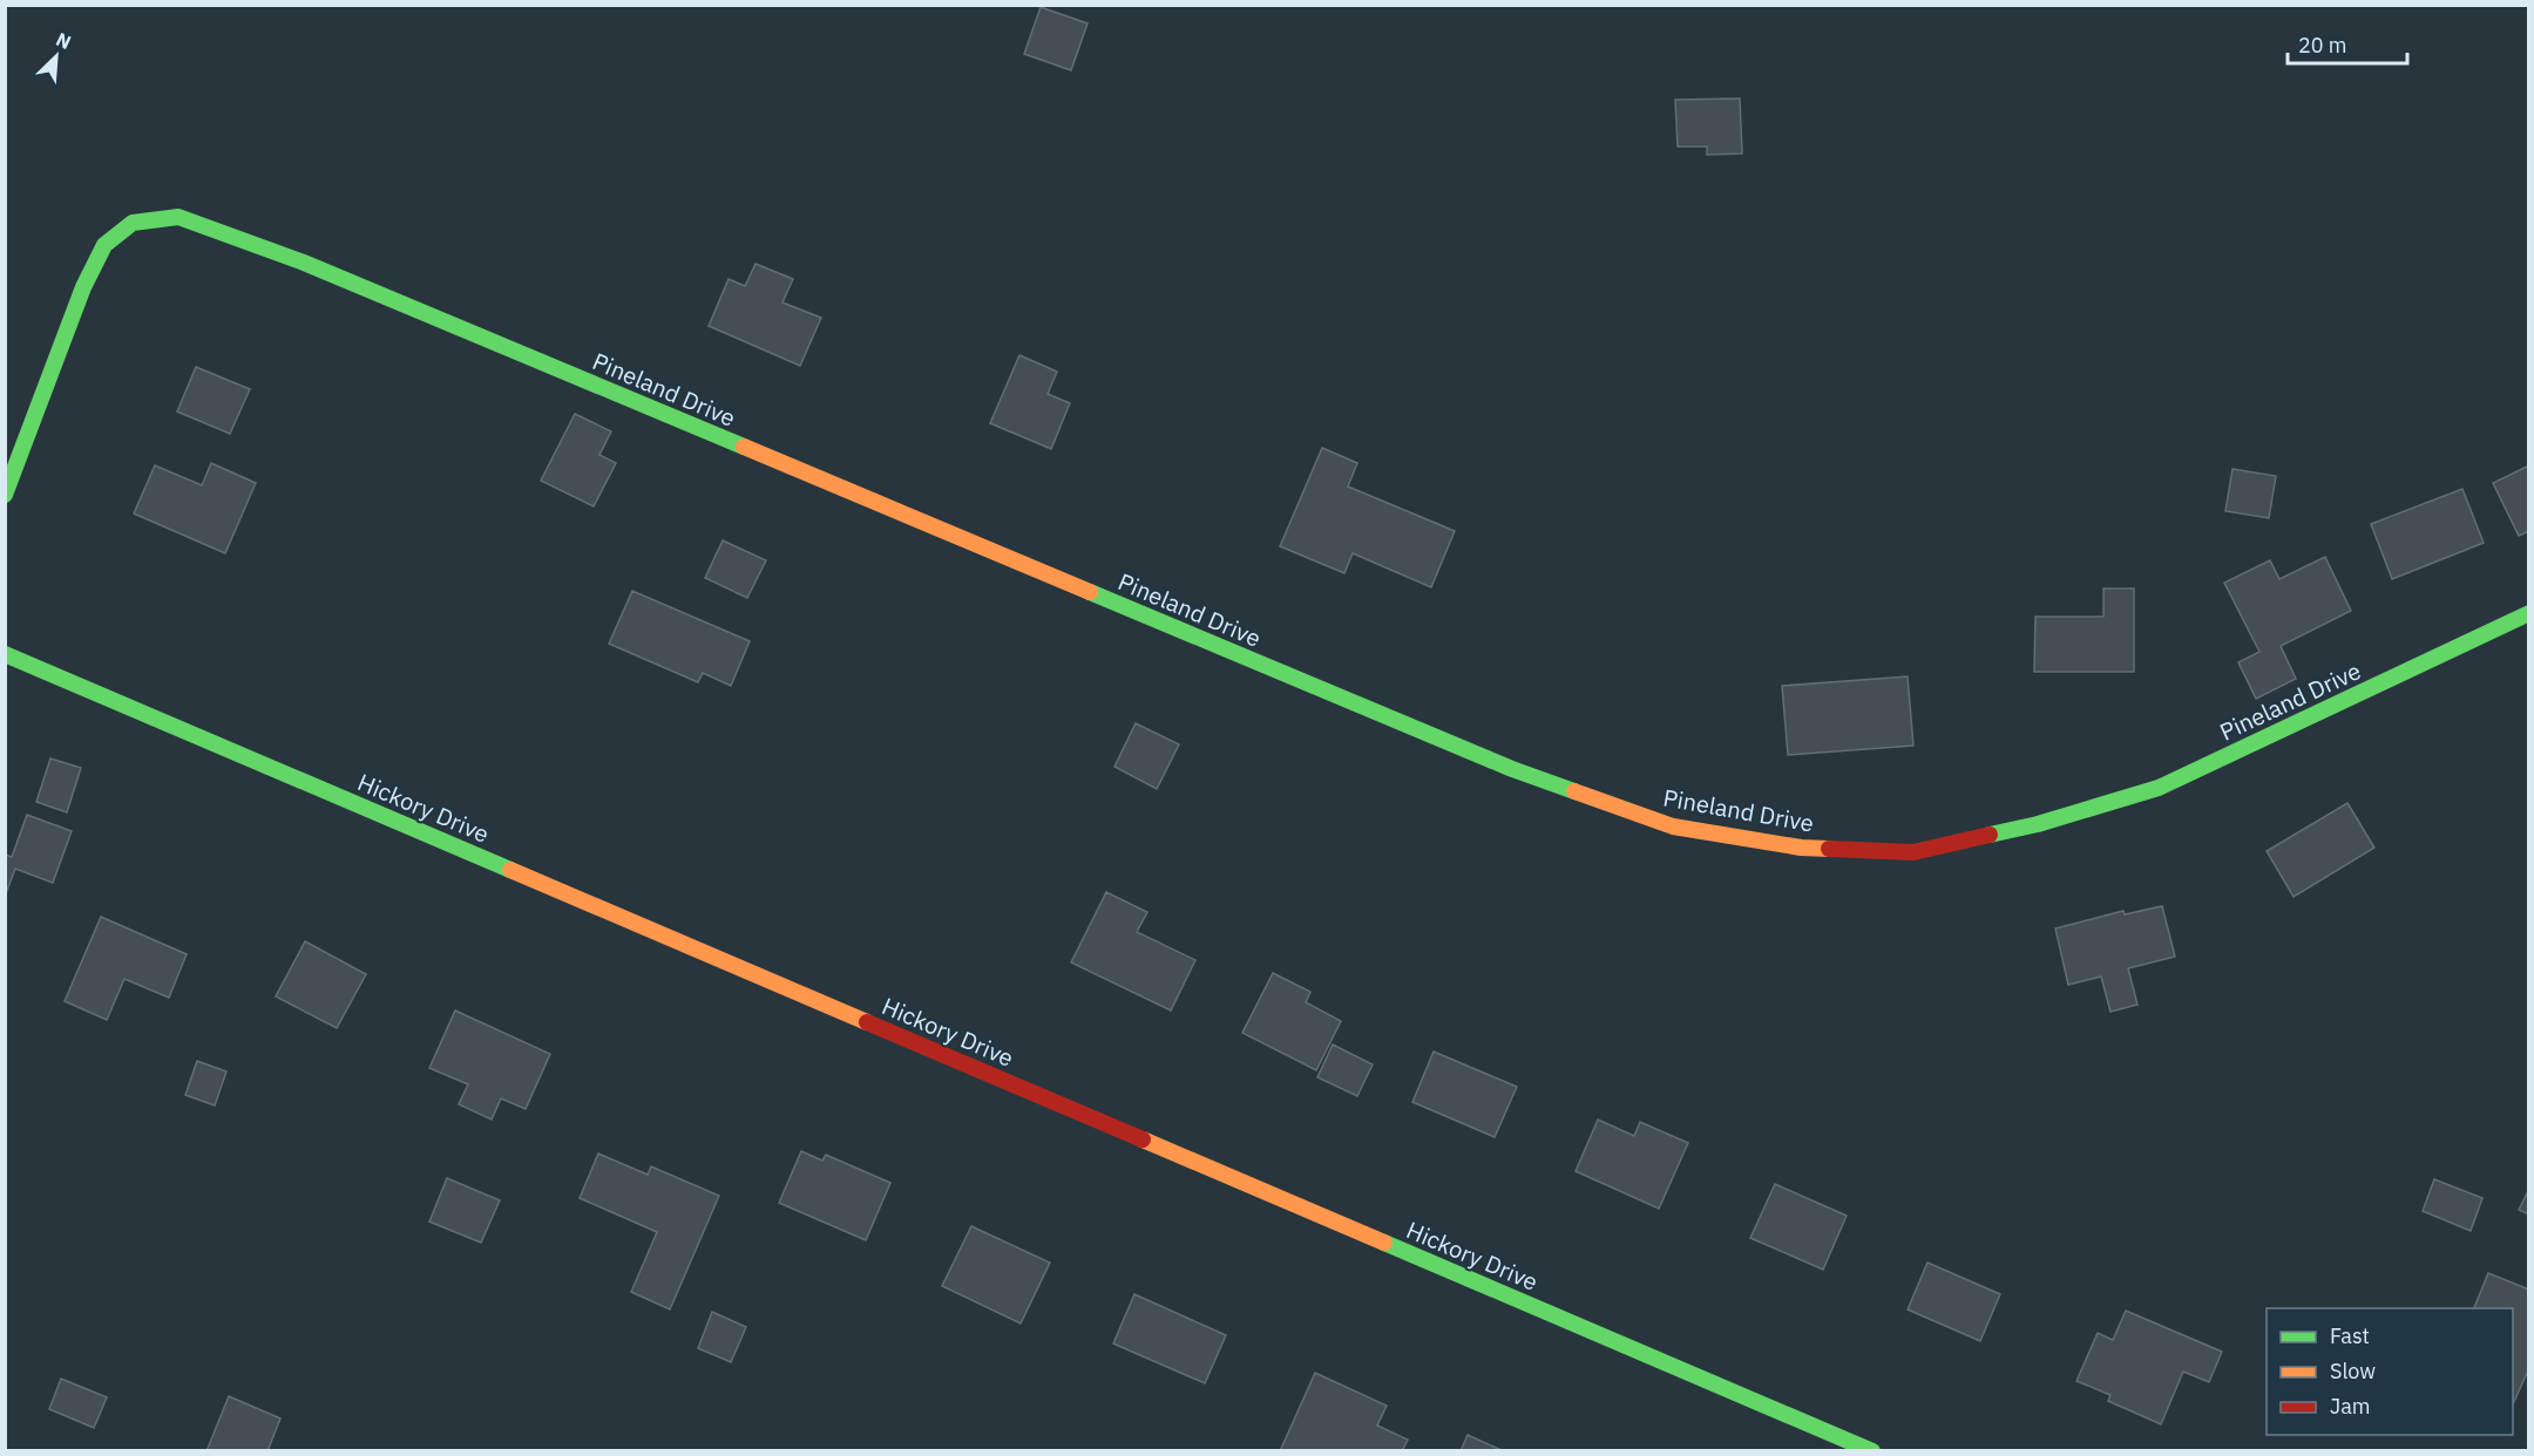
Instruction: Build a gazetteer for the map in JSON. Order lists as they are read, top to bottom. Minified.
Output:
{"streets":{"street":["Pineland Drive","Hickory Drive"]},"legend":["Fast","Slow","Jam"],"scale_bar":"20 m","north":"top right"}
